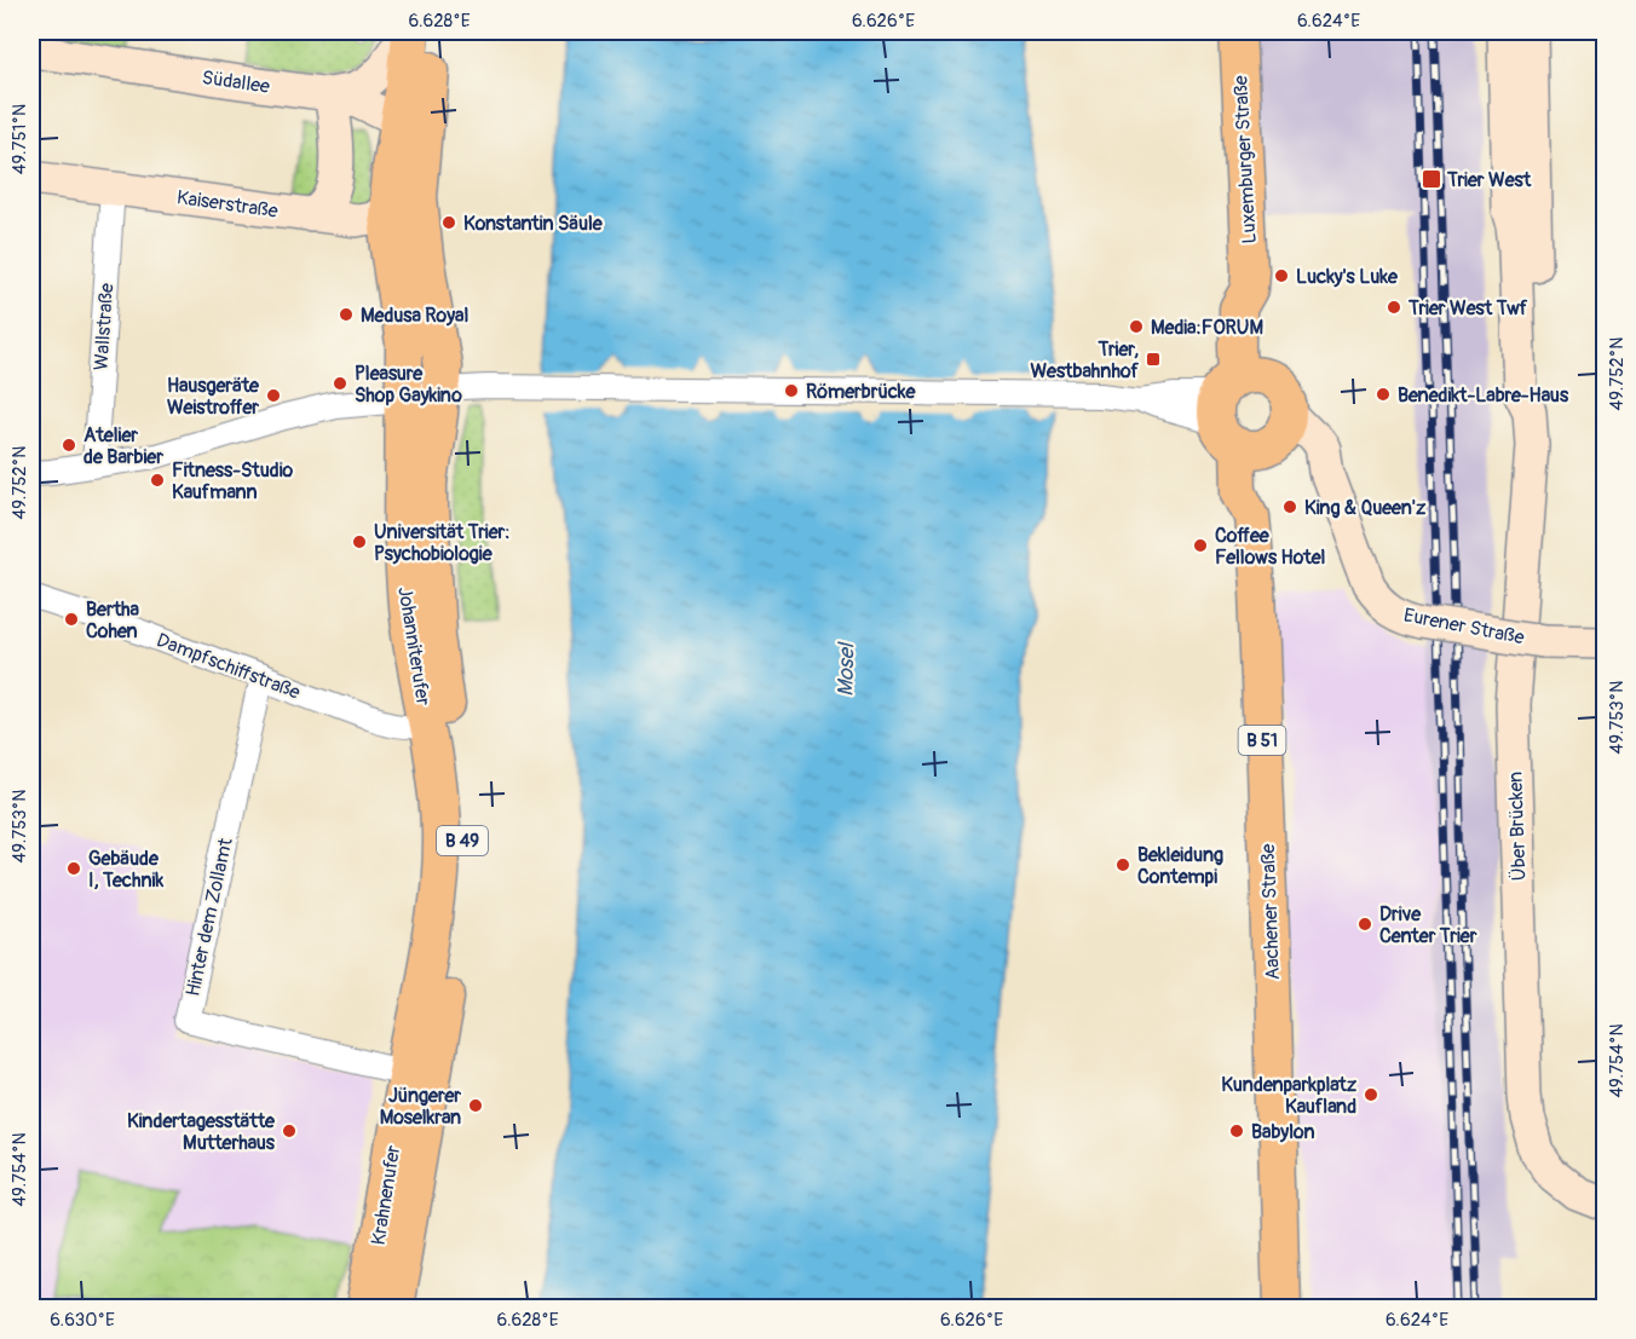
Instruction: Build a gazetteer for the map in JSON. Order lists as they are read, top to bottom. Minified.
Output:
{"streets":{"main road":["Luxemburger Straße","Johanniterufer","B 51","B 49","Aachener Straße","Krahnenufer"],"street":["Südallee","Kaiserstraße","Wallstraße","Eurener Straße","Dampfschiffstraße","Über Brücken","Hinter dem Zollamt"]},"crossings":[["Südallee","Johanniterufer"],["Südallee","B 49"],["Luxemburger Straße","Eurener Straße"],["Luxemburger Straße","Aachener Straße"],["Kaiserstraße","Wallstraße"],["Kaiserstraße","Johanniterufer"],["Eurener Straße","Aachener Straße"],["Johanniterufer","Dampfschiffstraße"],["Johanniterufer","B 49"],["Johanniterufer","Hinter dem Zollamt"],["Johanniterufer","Krahnenufer"],["Dampfschiffstraße","Hinter dem Zollamt"],["Hinter dem Zollamt","Krahnenufer"]],"water":["Mosel"],"places":{"transit":["Trier West","Trier, Westbahnhof"],"other":["Konstantin Säule","Lucky's Luke","Trier West Twf","Medusa Royal","Media:FORUM","Pleasure Shop Gaykino","Römerbrücke","Benedikt-Labre-Haus","Hausgeräte Weistroffer","Atelier de Barbier","Fitness-Studio Kaufmann","King & Queen'z","Universität Trier: Psychobiologie","Coffee Fellows Hotel","Bertha Cohen","Bekleidung Contempi","Gebäude I, Technik","Drive Center Trier","Kundenparkplatz Kaufland","Jüngerer Moselkran","Kindertagesstätte Mutterhaus","Babylon"]},"coordinates":["6.628°E","6.626°E","6.624°E","49.751°N","49.752°N","49.753°N","49.754°N","6.630°E"]}
